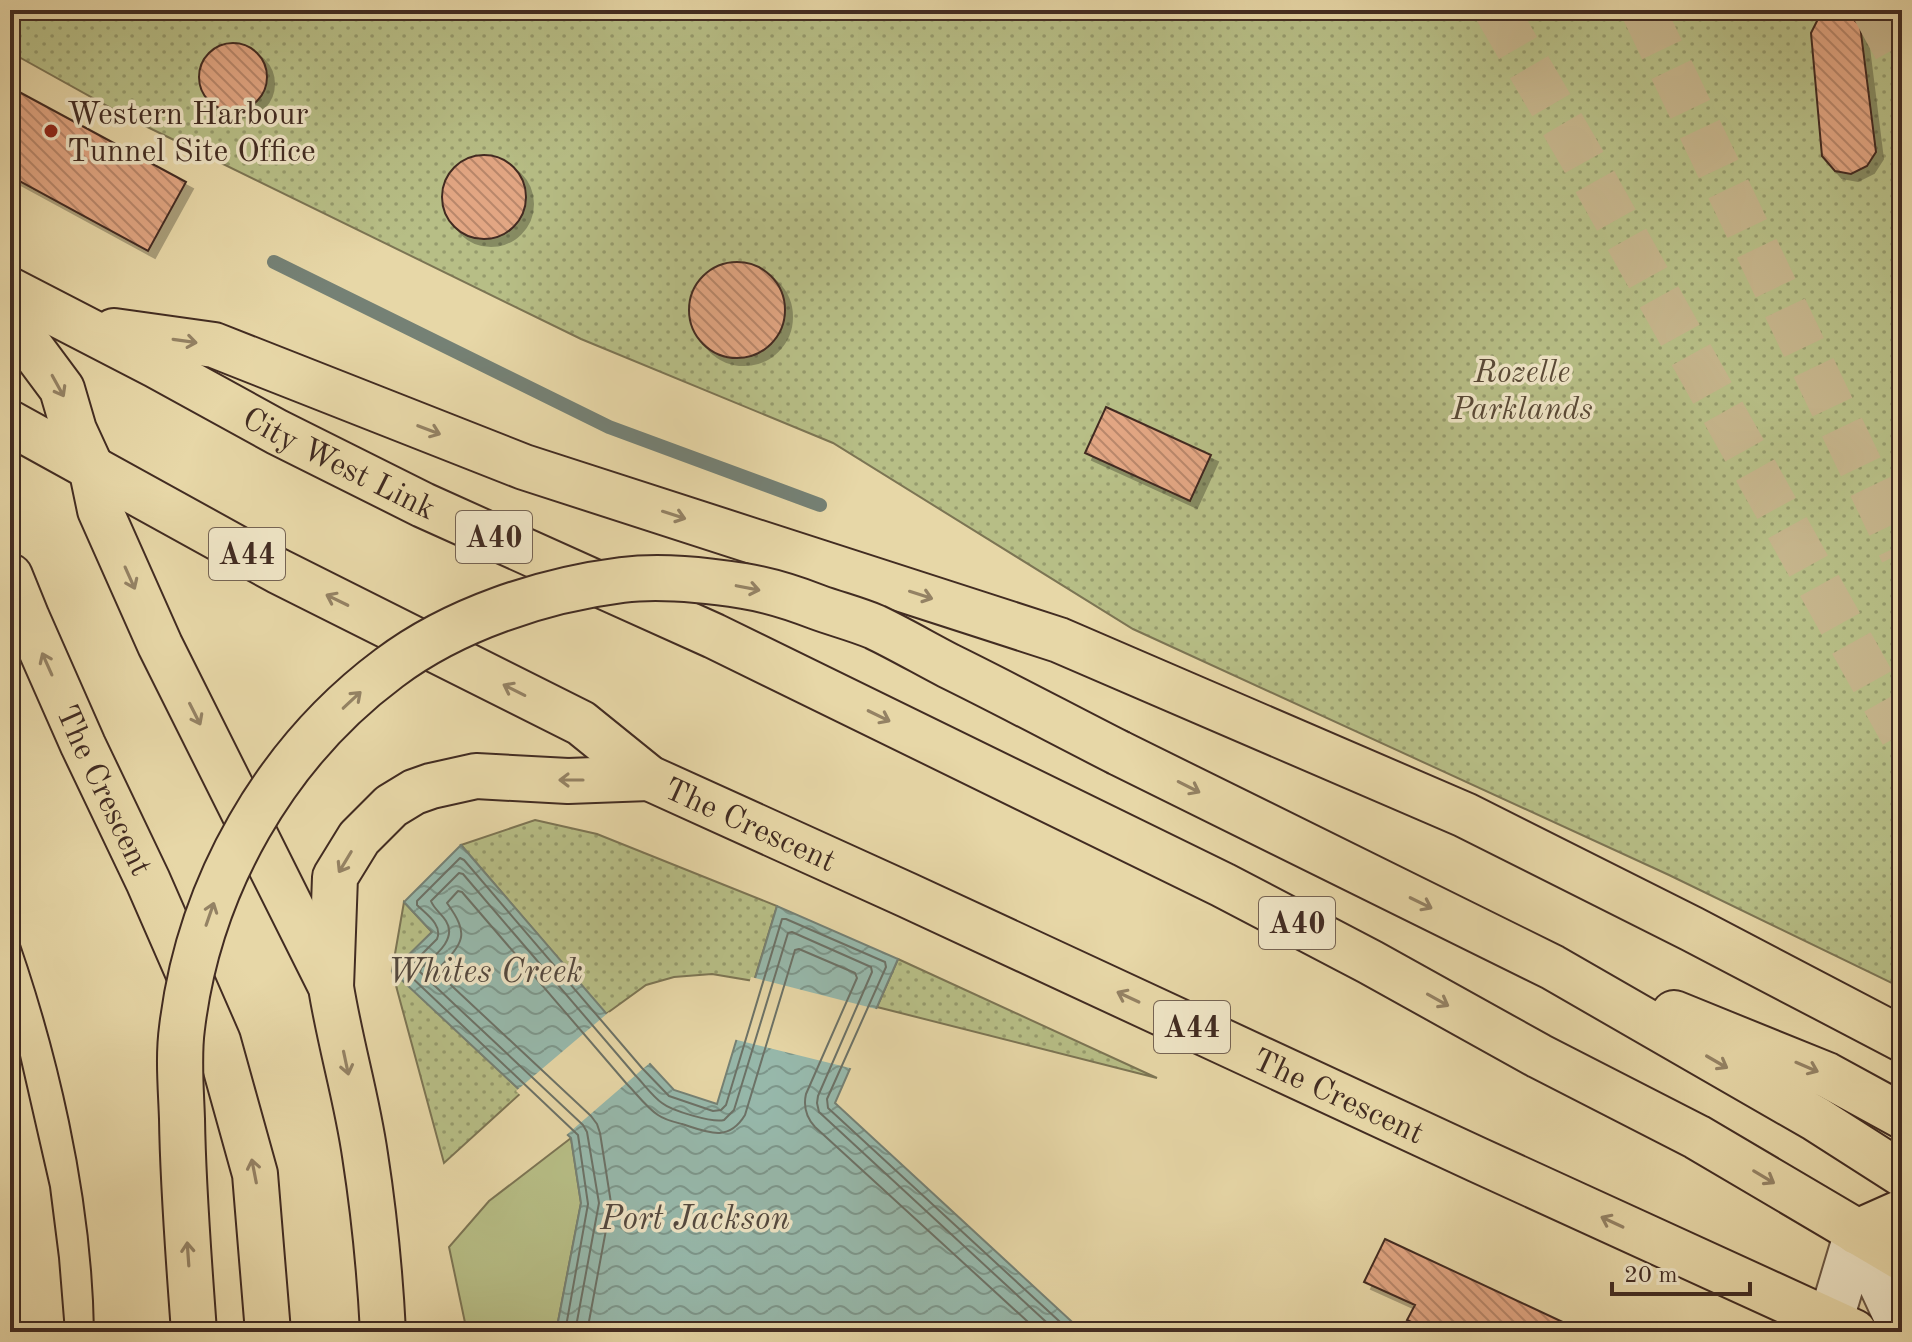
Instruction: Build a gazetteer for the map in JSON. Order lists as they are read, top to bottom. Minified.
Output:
{"streets":{"main road":["City West Link","A40","A44","The Crescent"]},"crossings":[["A44","The Crescent"]],"water":["Whites Creek","Port Jackson"],"parks":["Rozelle Parklands"],"places":["Western Harbour Tunnel Site Office"],"scale_bar":"20 m"}
